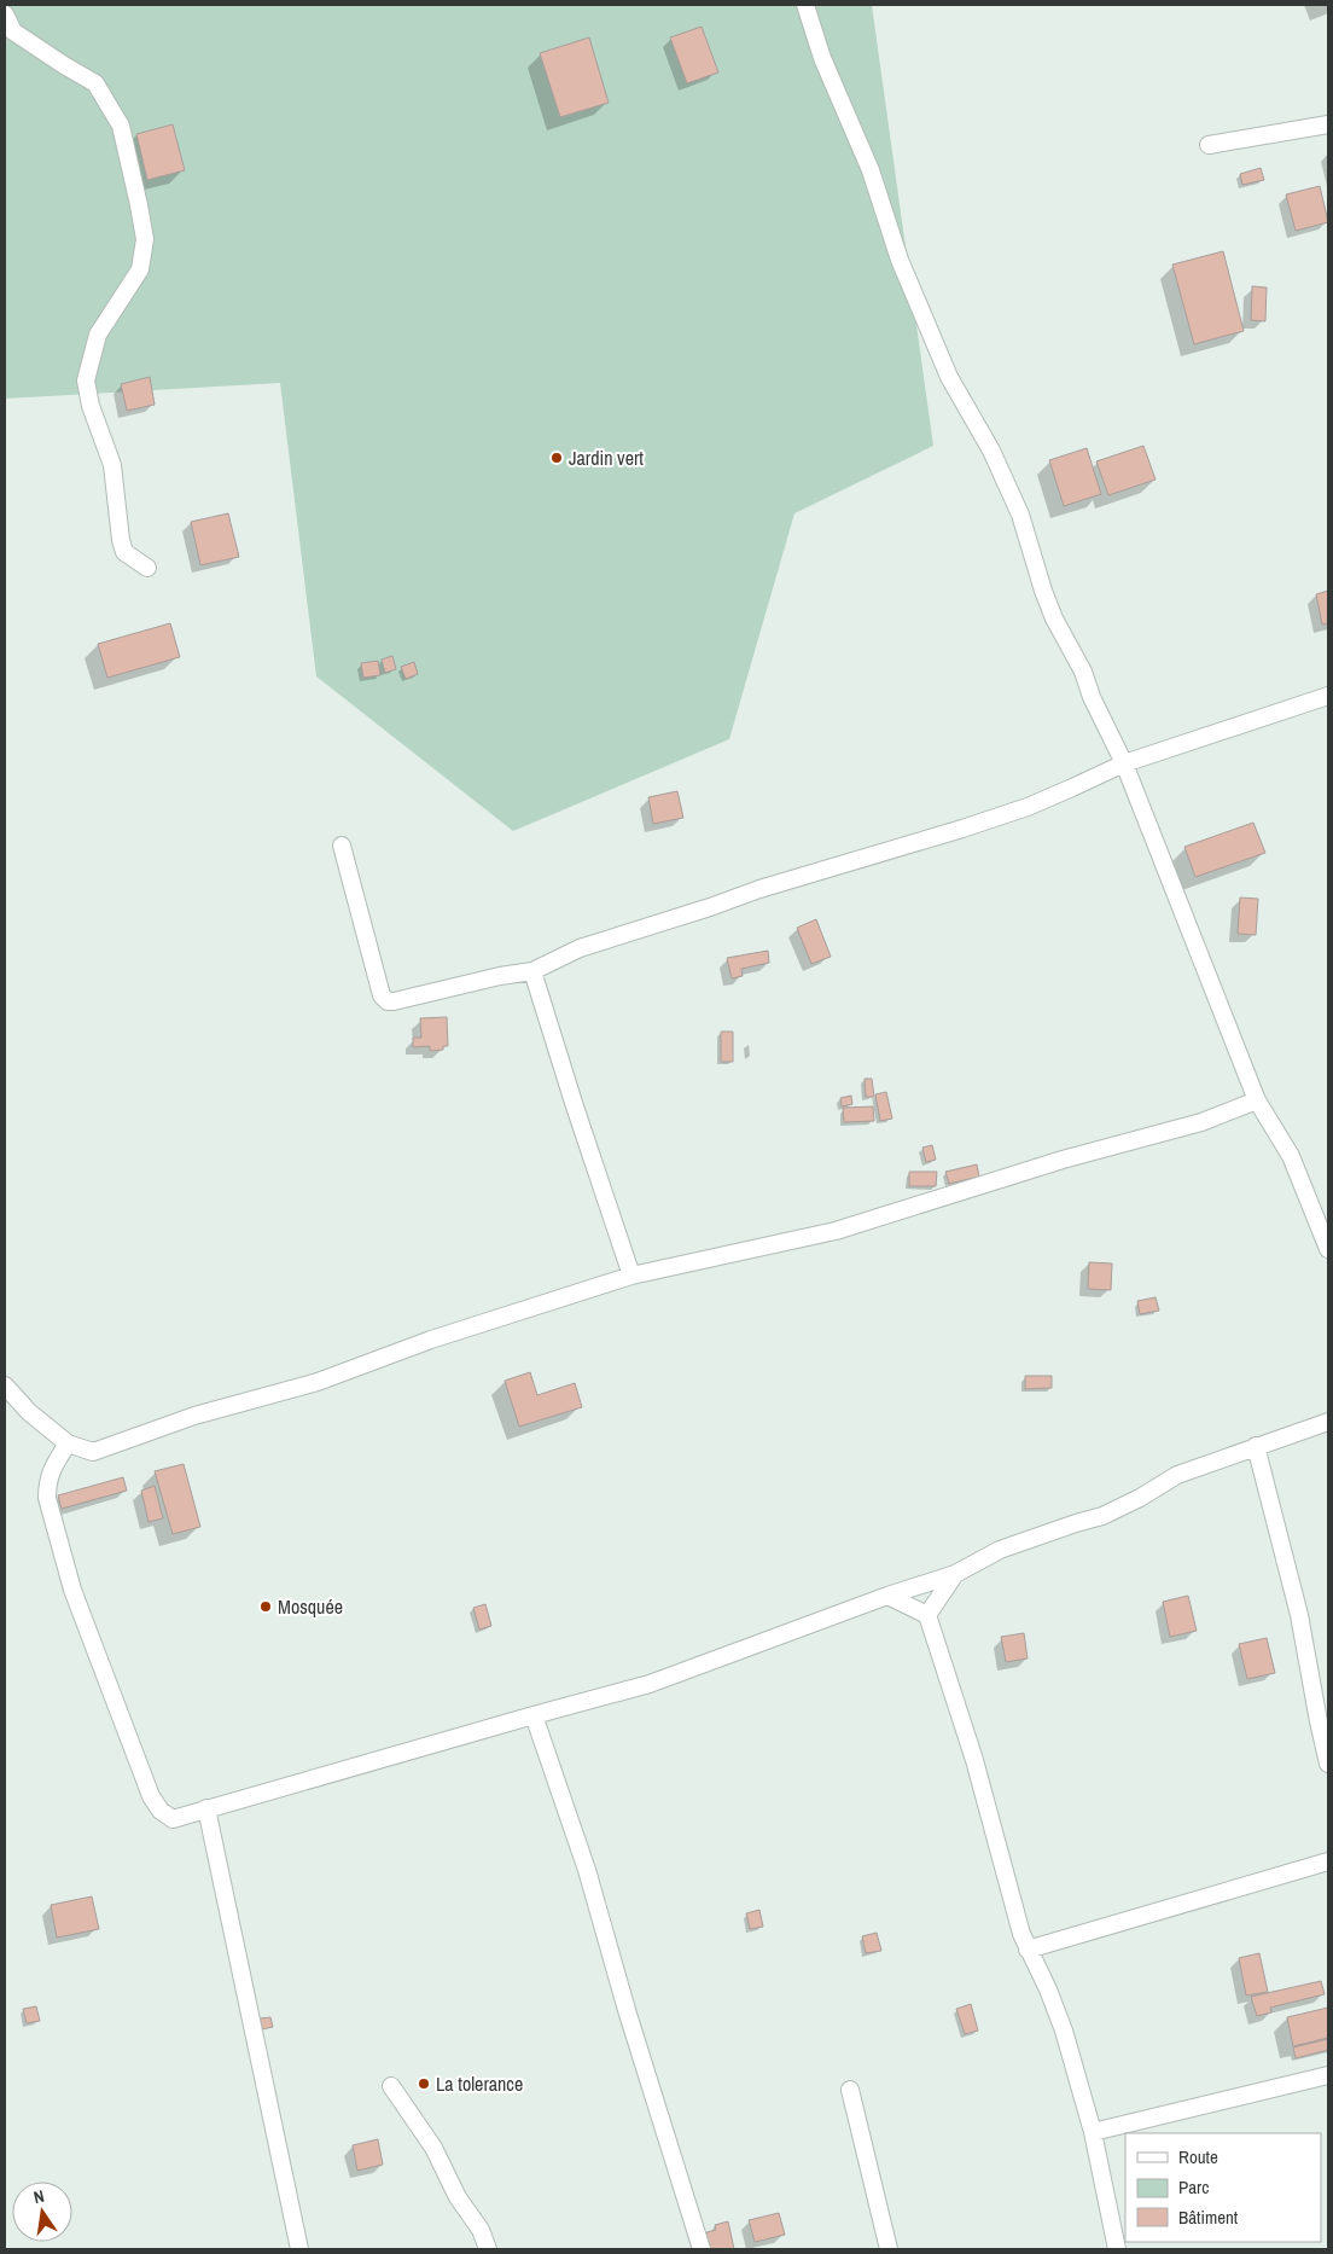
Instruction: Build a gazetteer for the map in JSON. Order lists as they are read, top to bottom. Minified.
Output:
{"places":["Jardin vert","Mosquée","La tolerance"],"legend":["Route","Parc","Bâtiment"],"north":"top"}
